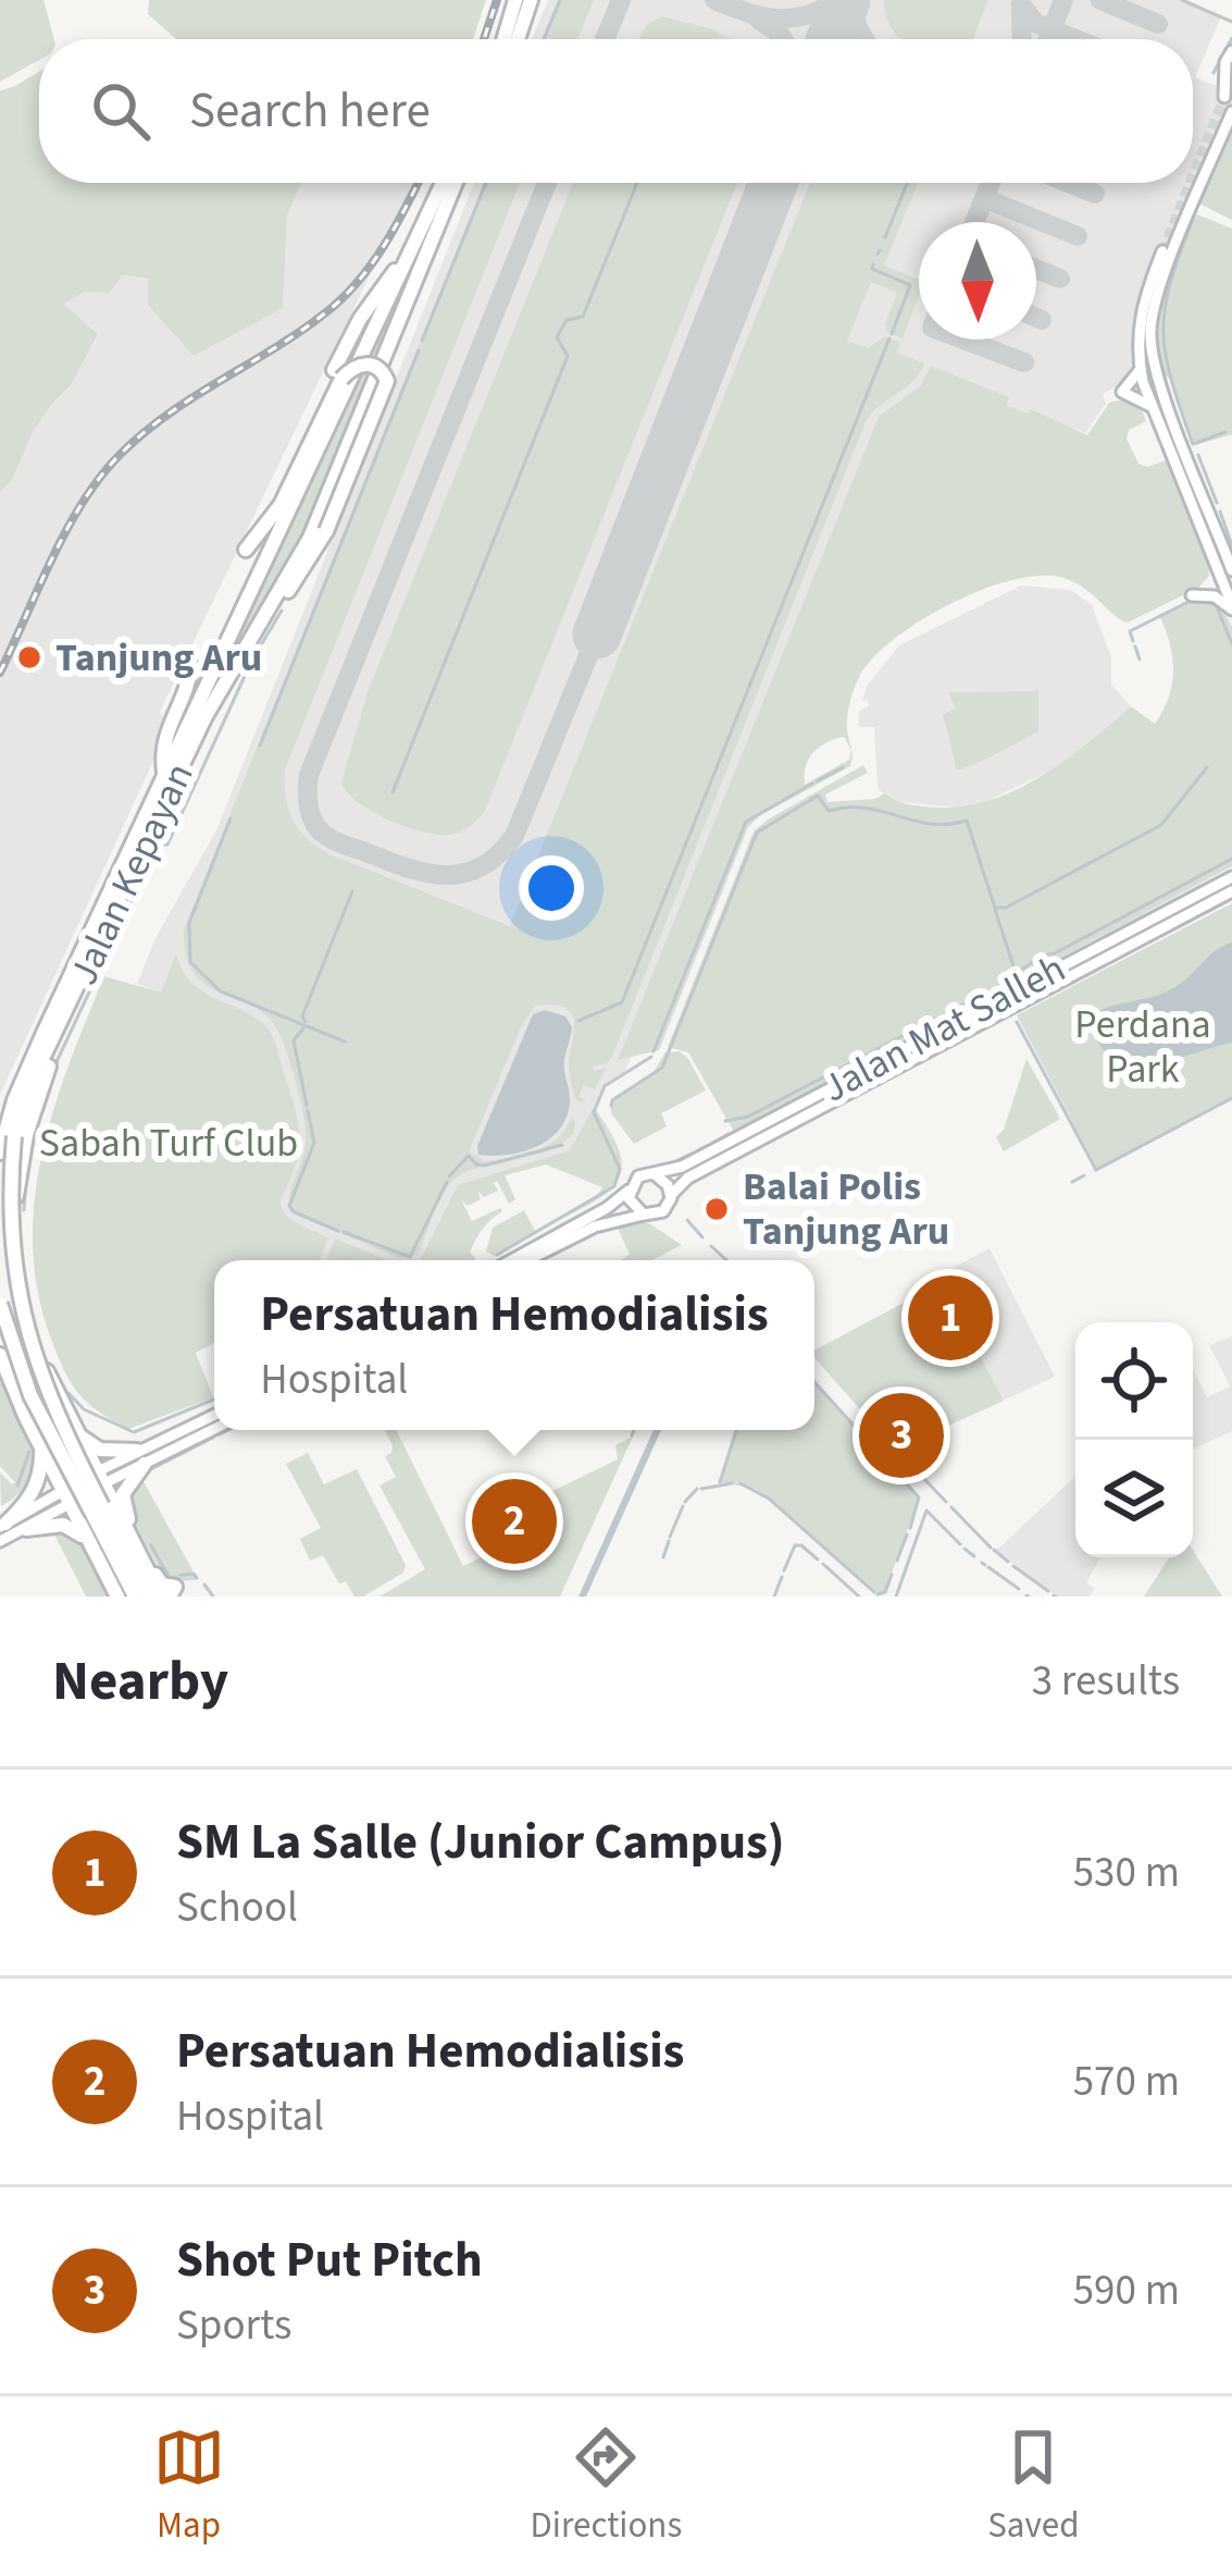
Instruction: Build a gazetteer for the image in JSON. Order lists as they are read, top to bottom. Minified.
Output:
{"streets":{"highway":["Jalan Kepayan"],"main road":["Jalan Mat Salleh"]},"parks":["Perdana Park","Sabah Turf Club"],"places":["Tanjung Aru","Balai Polis Tanjung Aru"],"north":"bottom","page":{"search":"Search here","popup":["Persatuan Hemodialisis","Hospital"],"pins":["1","3","2"],"heading":["Nearby","3 results"],"list":[{"mark":"1","name":"SM La Salle (Junior Campus)","note":"School","value":"530 m"},{"mark":"2","name":"Persatuan Hemodialisis","note":"Hospital","value":"570 m"},{"mark":"3","name":"Shot Put Pitch","note":"Sports","value":"590 m"}],"nav":["Map","Directions","Saved"]}}
